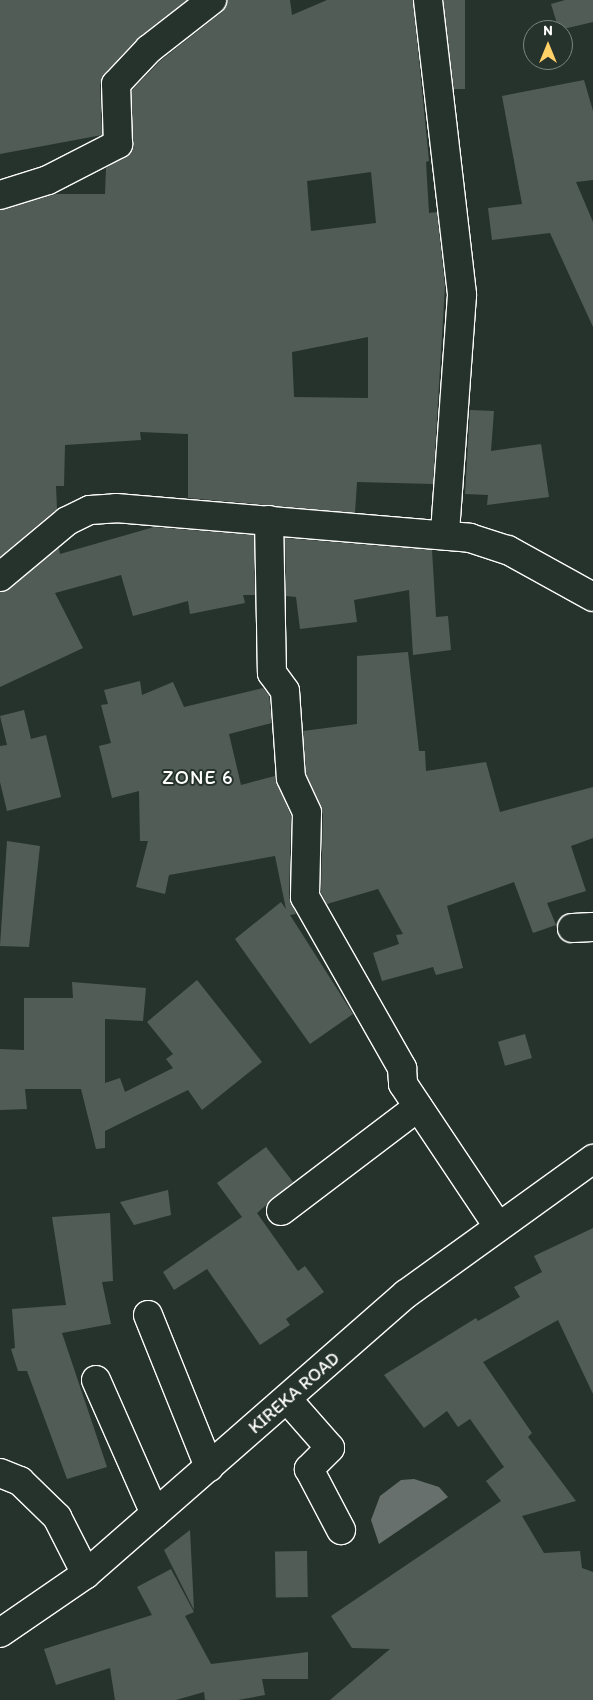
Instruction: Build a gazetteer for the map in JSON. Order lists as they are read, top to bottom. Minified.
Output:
{"streets":{"street":["KIREKA ROAD"]},"districts":["ZONE 6"],"north":"top"}
